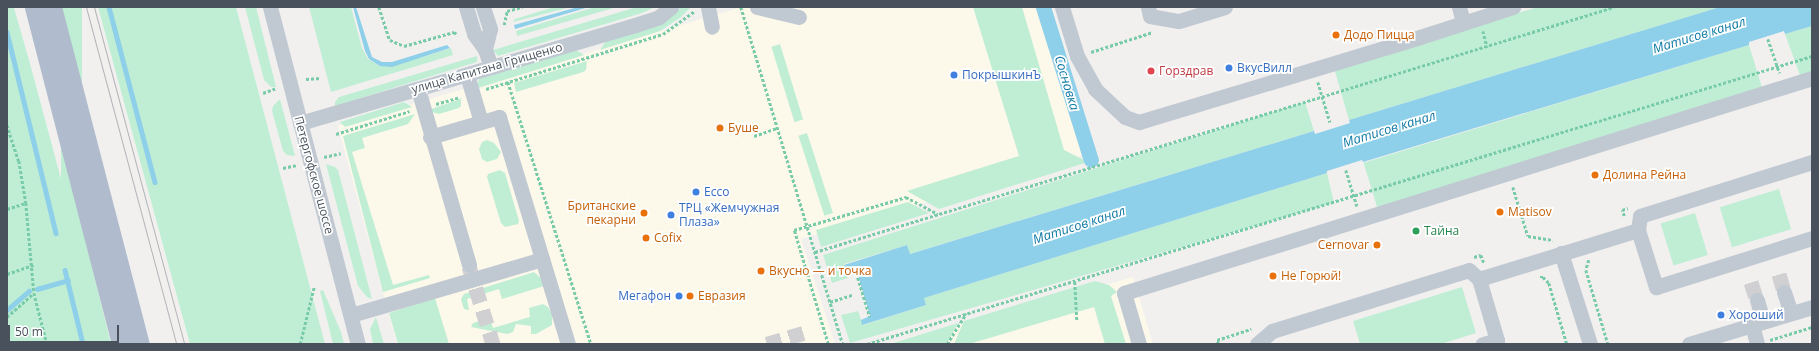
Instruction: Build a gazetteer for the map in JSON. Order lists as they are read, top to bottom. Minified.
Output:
{"streets":{"street":["улица Капитана Грищенко","Петергофское шоссе"]},"crossings":[["улица Капитана Грищенко","Петергофское шоссе"]],"water":["Матисов канал","Сосновка"],"places":["Додо Пицца","ВкусВилл","Горздрав","ПокрышкинЪ","Буше","Долина Рейна","Ecco","Matisov","Британские пекарни","ТРЦ «Жемчужная Плаза»","Тайна","Cofix","Cernovar","Вкусно — и точка","Не Горюй!","Мегафон","Евразия","Хороший"],"scale_bar":"50 m"}
